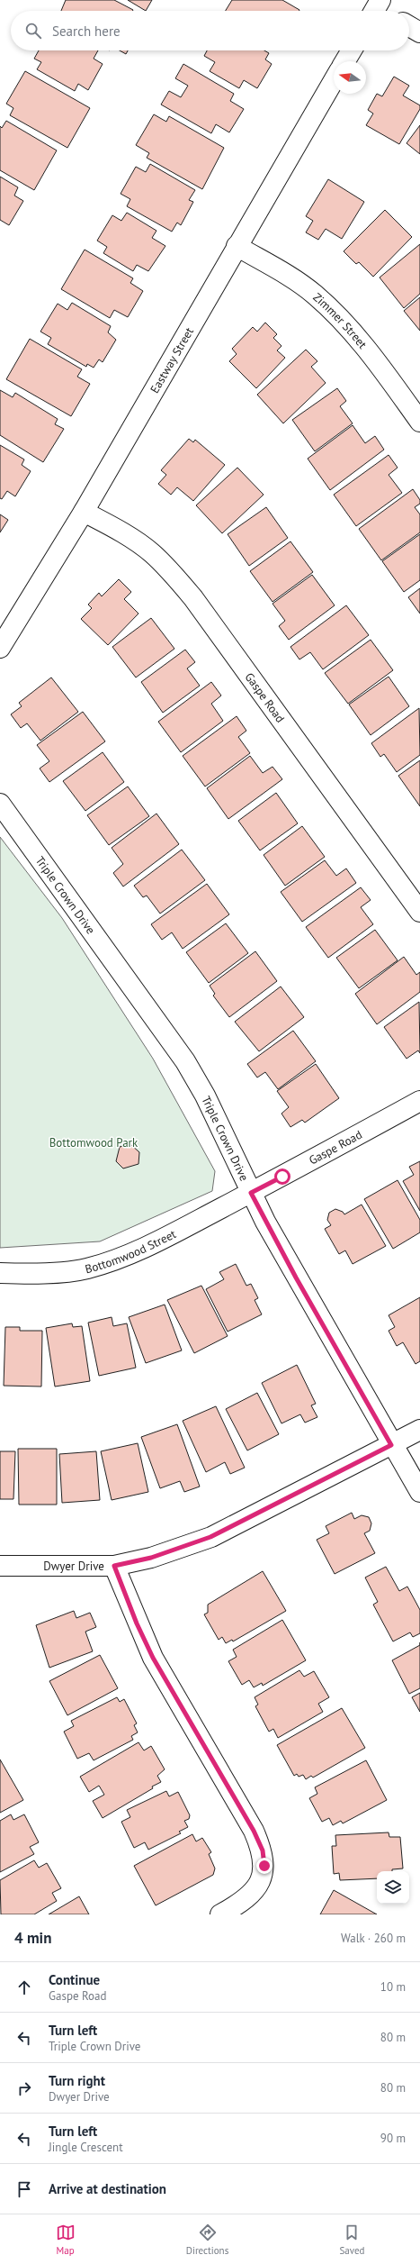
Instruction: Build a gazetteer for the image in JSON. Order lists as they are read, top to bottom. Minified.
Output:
{"streets":{"street":["Zimmer Street","Eastway Street","Gaspe Road","Triple Crown Drive","Bottomwood Street","Dwyer Drive"]},"crossings":[["Zimmer Street","Eastway Street"],["Eastway Street","Gaspe Road"],["Gaspe Road","Triple Crown Drive"],["Gaspe Road","Bottomwood Street"],["Triple Crown Drive","Bottomwood Street"],["Triple Crown Drive","Dwyer Drive"]],"parks":["Bottomwood Park"],"north":"left","page":{"search":"Search here","heading":["4 min","Walk · 260 m"],"list":[["Continue","Gaspe Road","10 m"],["Turn left","Triple Crown Drive","80 m"],["Turn right","Dwyer Drive","80 m"],["Turn left","Jingle Crescent","90 m"],"Arrive at destination"],"nav":["Map","Directions","Saved"]}}
